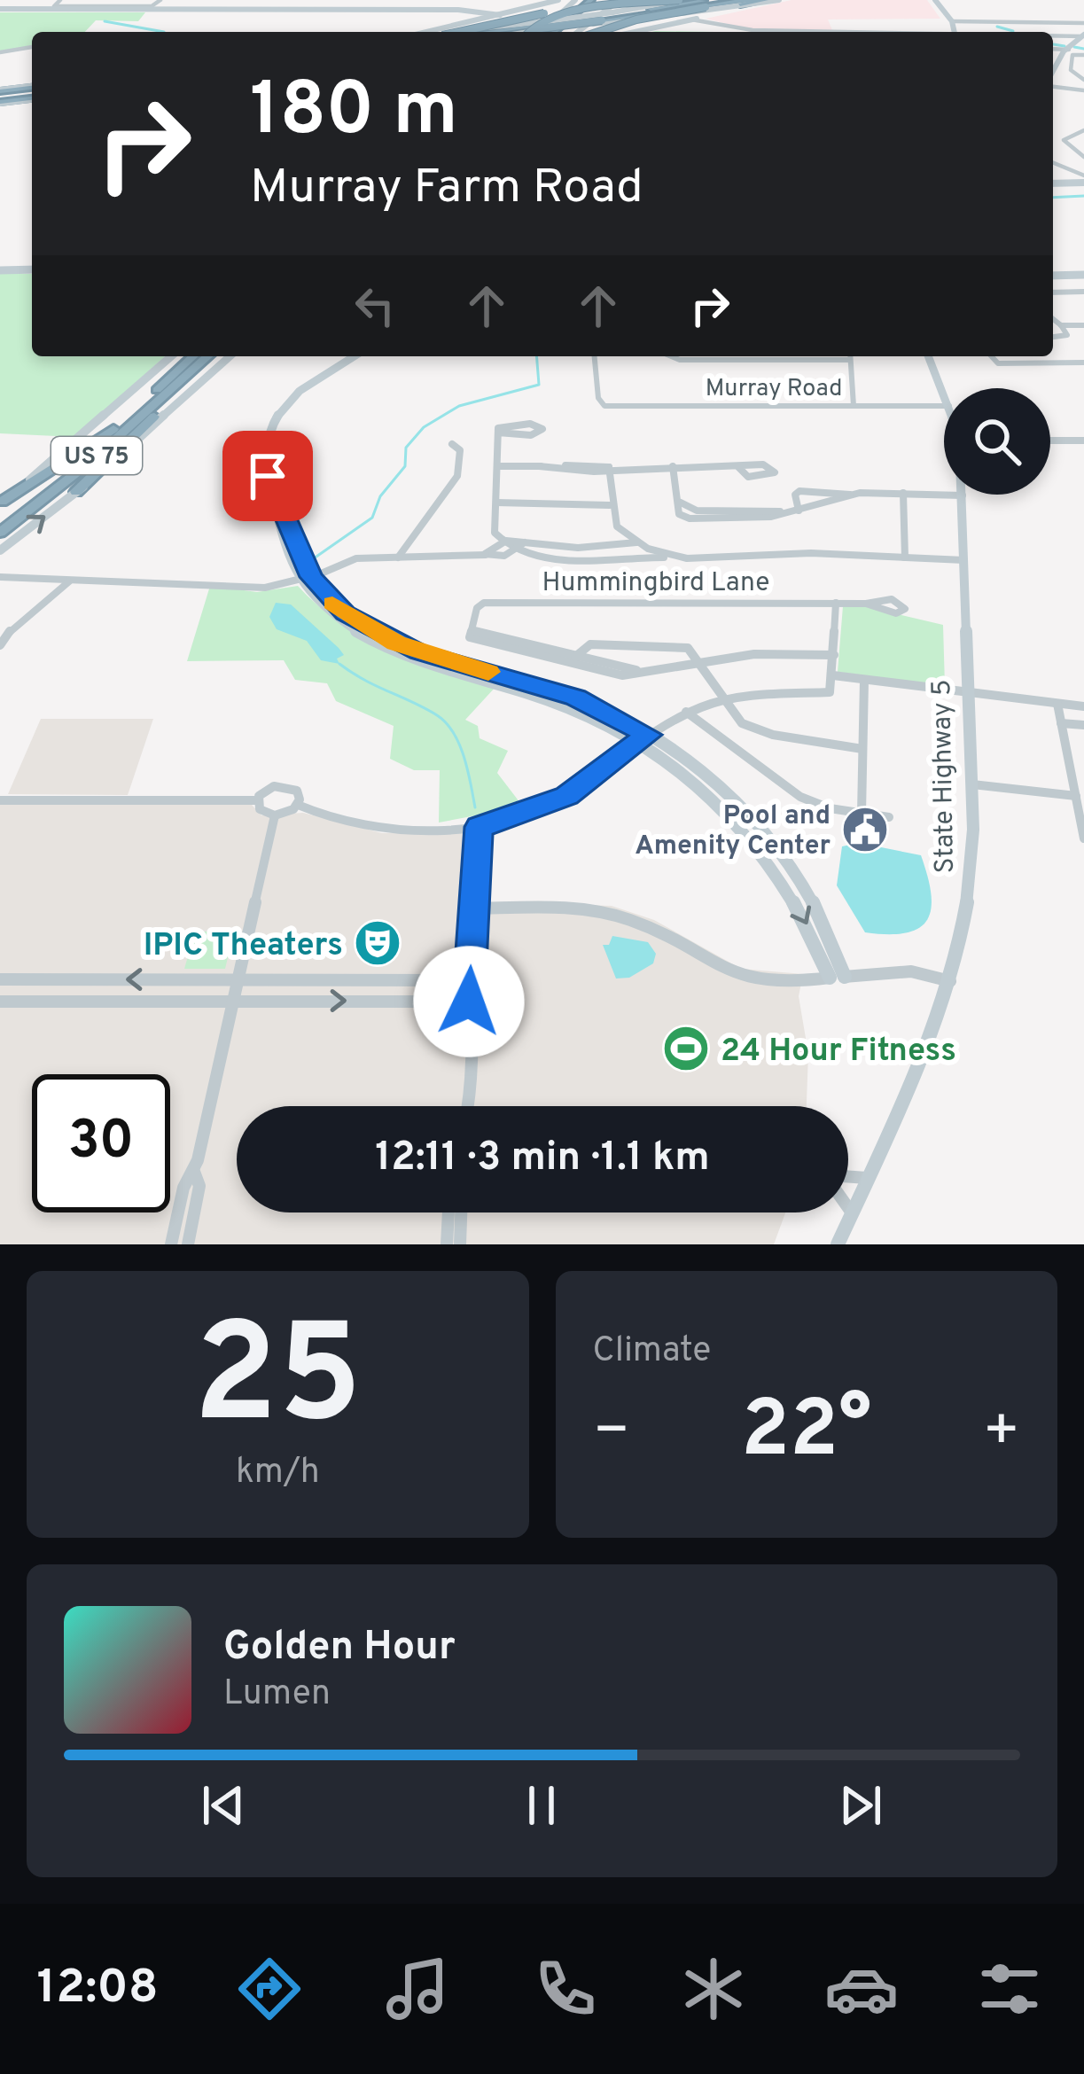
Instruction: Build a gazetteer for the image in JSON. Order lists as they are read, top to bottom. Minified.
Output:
{"streets":{"highway":["US 75"],"main road":["State Highway 5"],"street":["Murray Road","Hummingbird Lane"]},"places":{"public building":["Pool and Amenity Center"],"theatre":["IPIC Theaters"],"sports":["24 Hour Fitness"]},"page":{"turn":["180 m","Murray Farm Road"],"limit":"30","trip":"12:11 · 3 min · 1.1 km","tile":[["25","km/h"],"Climate"],"heat":["−","22°","+"],"song":["Golden Hour","Lumen"],"tabs":"12:08"}}
